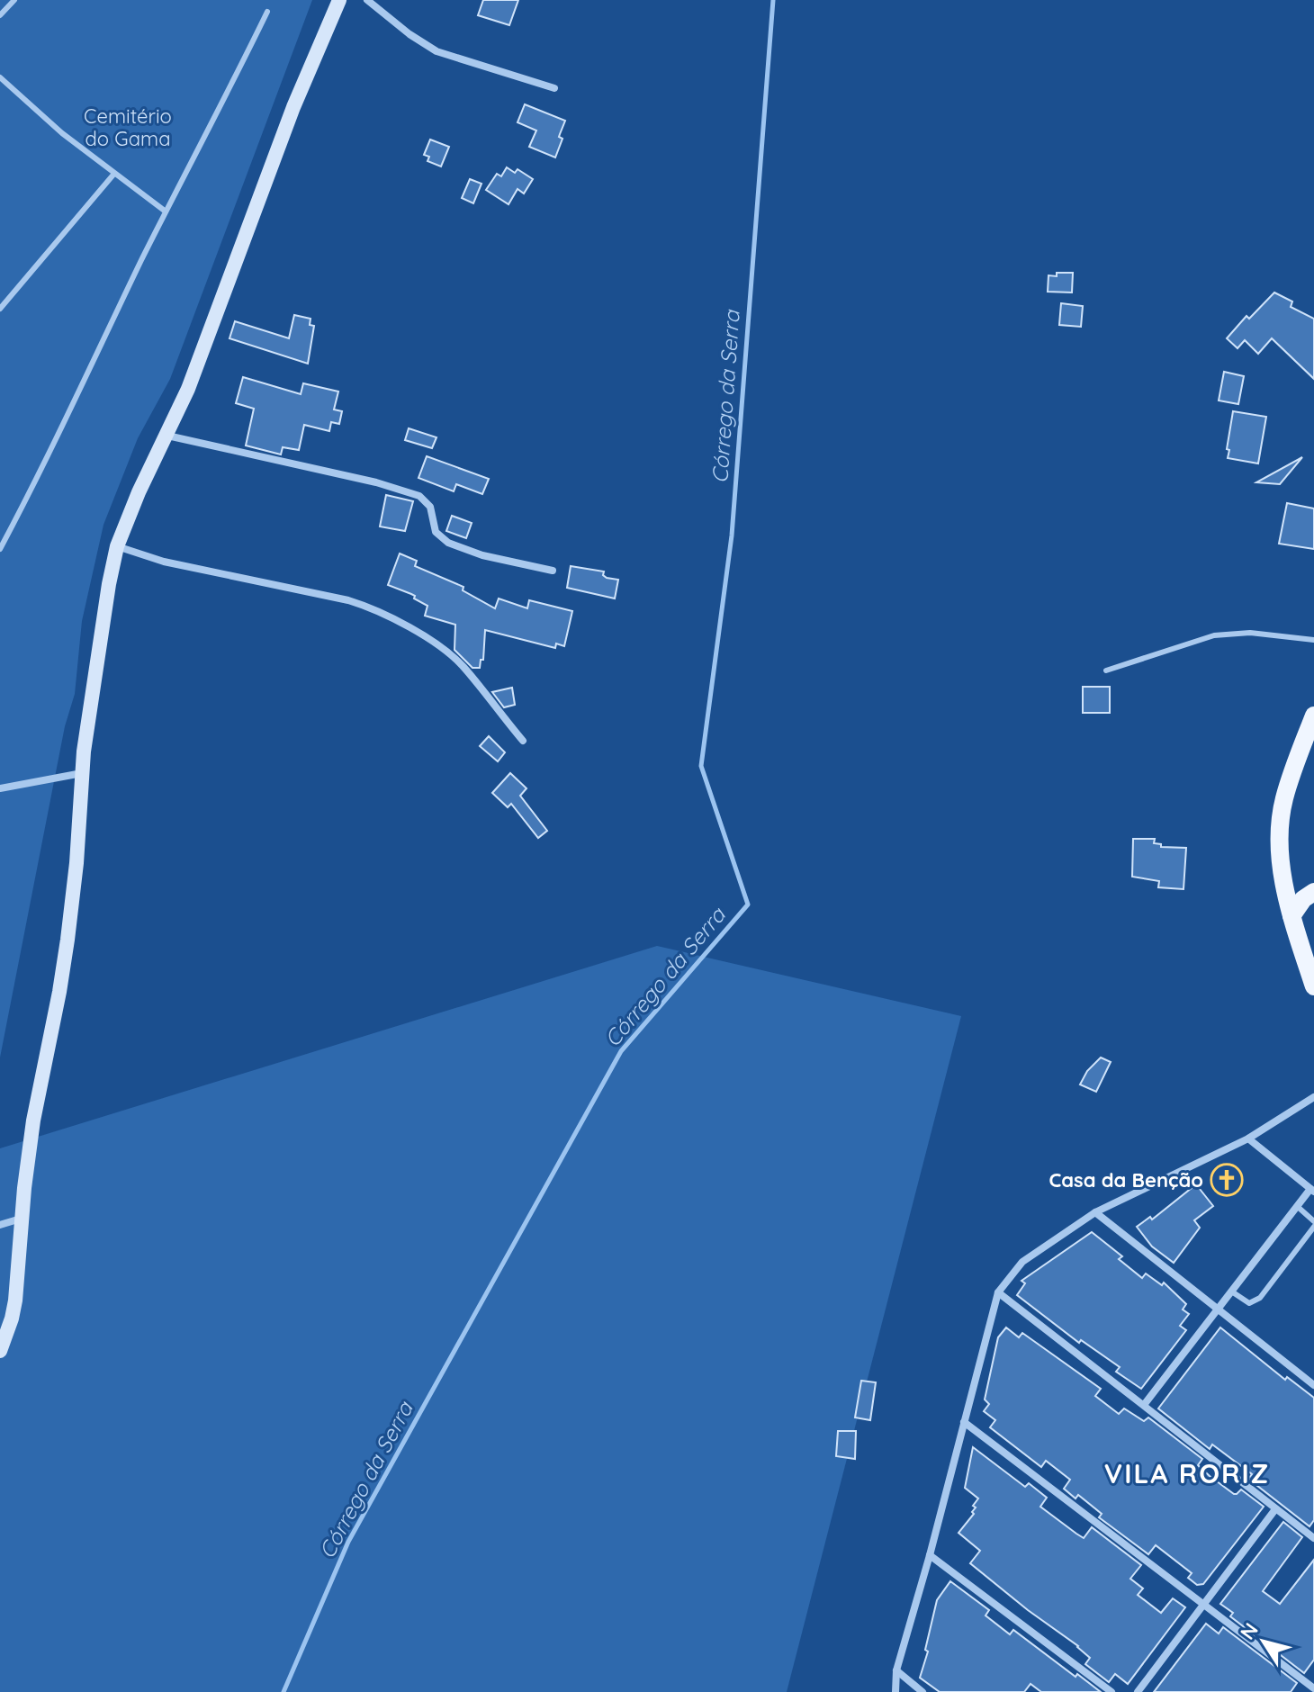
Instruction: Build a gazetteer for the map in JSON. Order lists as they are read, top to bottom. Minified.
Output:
{"districts":["VILA RORIZ"],"water":["Córrego da Serra"],"parks":["Cemitério do Gama"],"places":{"church":["Casa da Benção"]},"north":"top left"}
